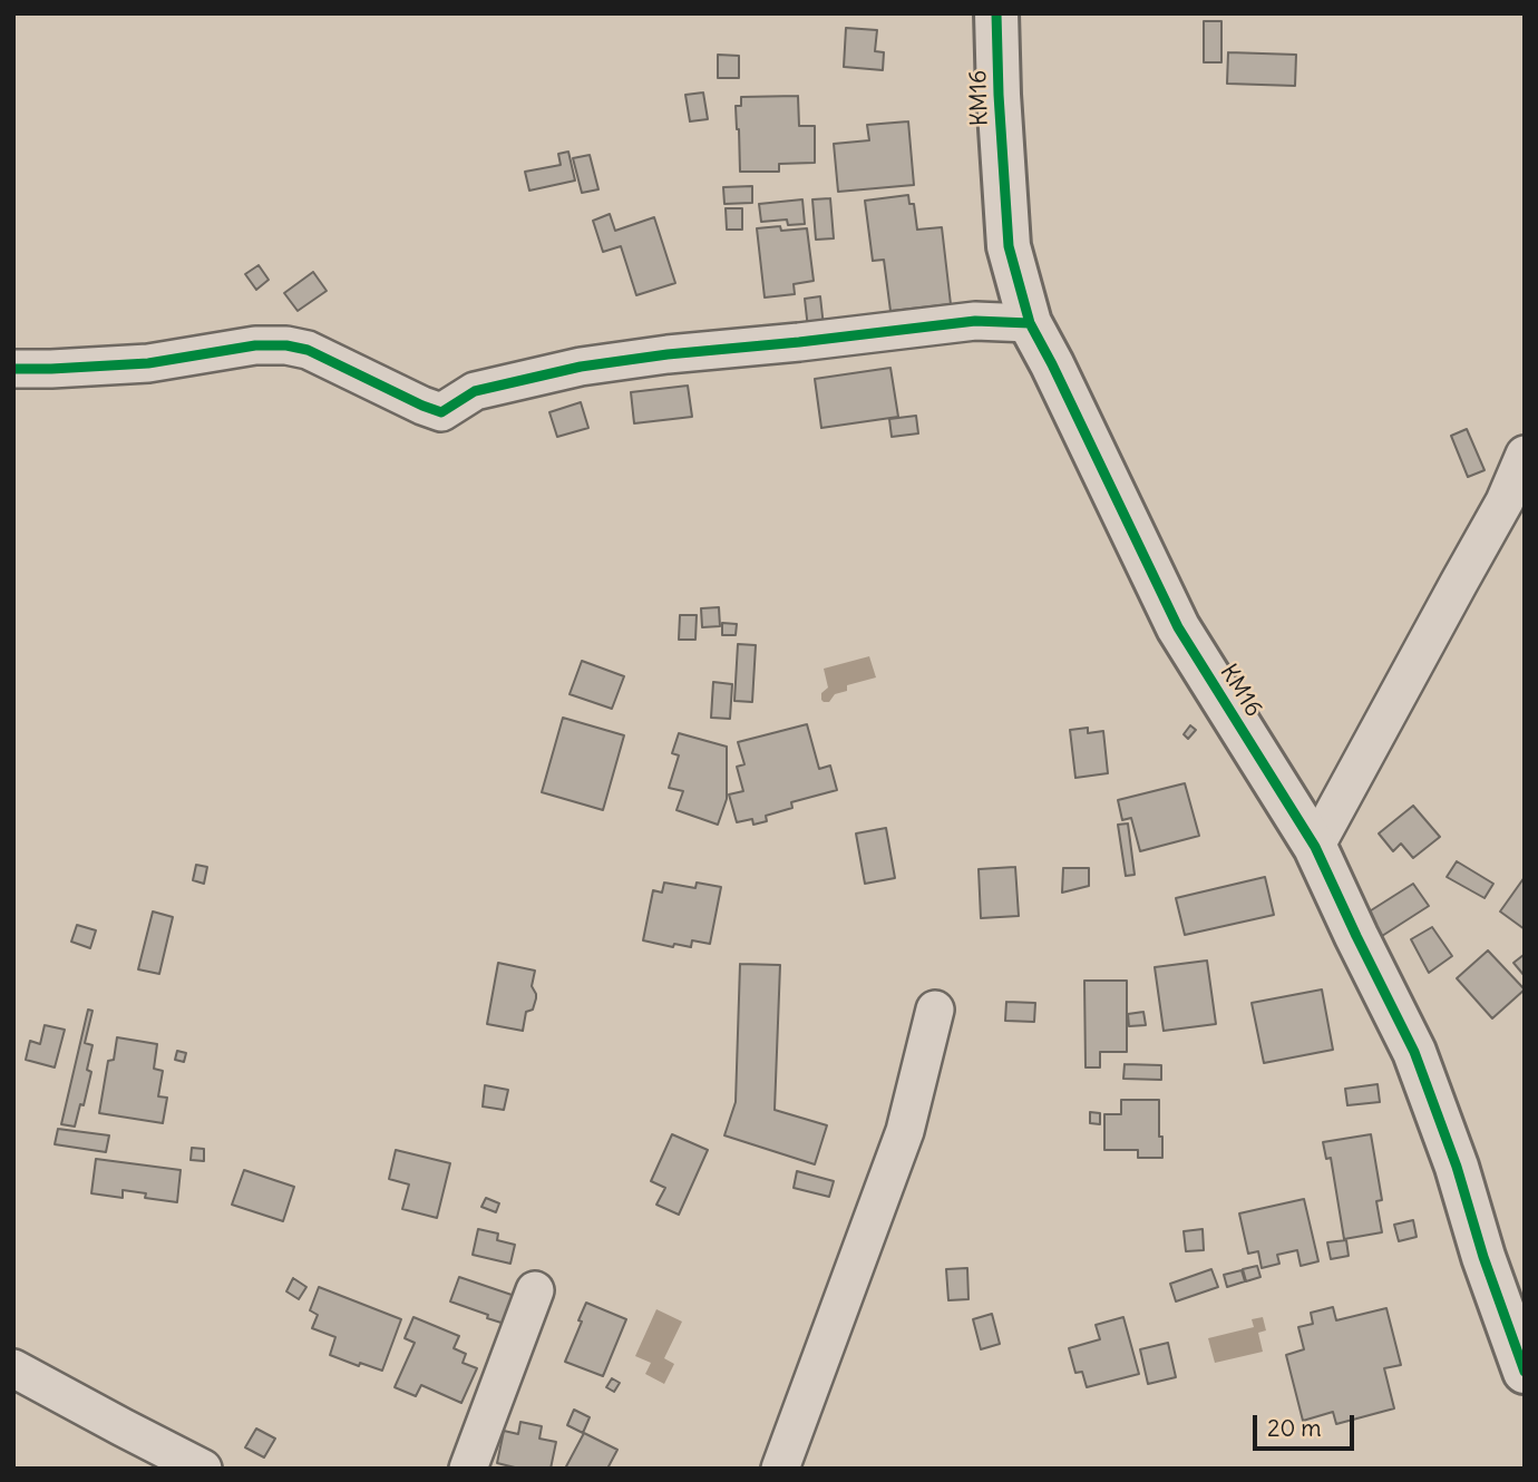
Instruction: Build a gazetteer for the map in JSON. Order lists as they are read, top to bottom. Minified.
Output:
{"streets":{"street":["KM16"]},"scale_bar":"20 m"}
